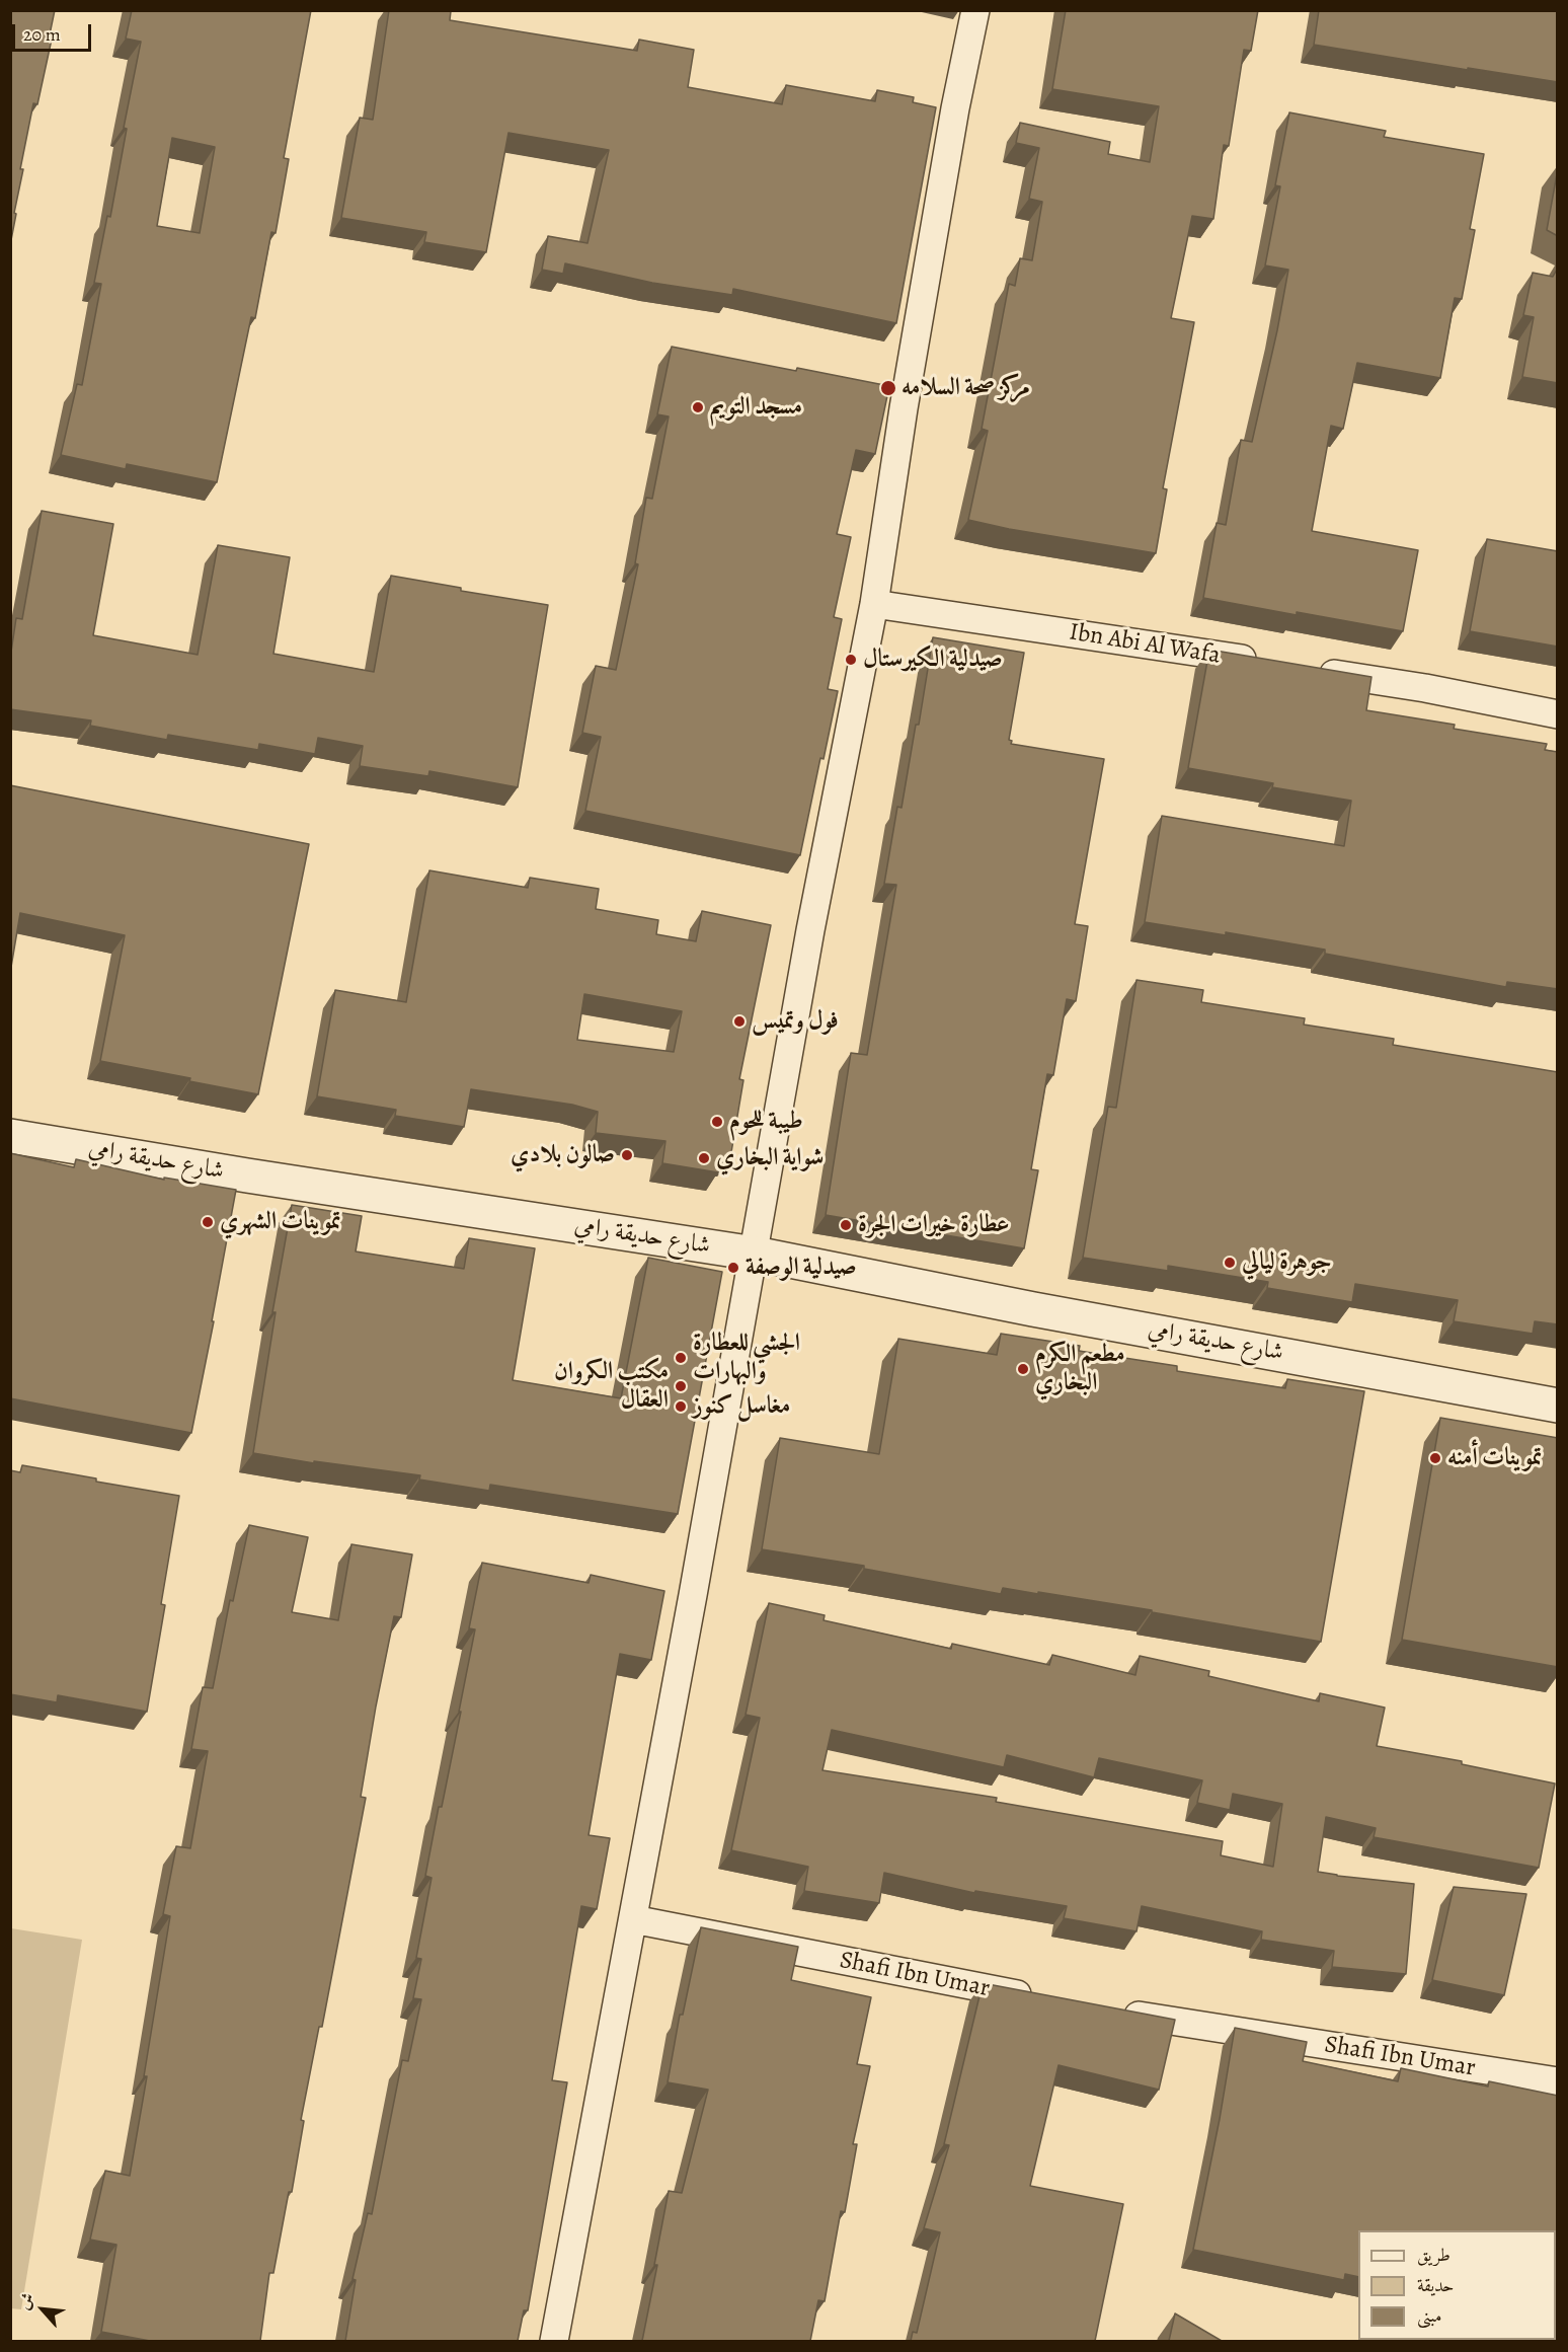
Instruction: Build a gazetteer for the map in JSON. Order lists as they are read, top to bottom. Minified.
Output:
{"streets":{"street":["Ibn Abi Al Wafa","شارع حديقة رامي","Shafi Ibn Umar"]},"places":["مركز صحة السلامه","مسجد التويم","صيدلية الكيرستال","فول وتميس","طيبة للحوم","صالون بلادي","شواية البخاري","تموينات الشهري","عطارة خيرات الجرة","جوهرة ليالي","صيدلية الوصفة","الجشي للعطارة والبهارات","مطعم الكرم البخاري","مكتب الكروان العقال","مغاسل كنوز","تموينات أمنه"],"legend":["طريق","حديقة","مبنى"],"scale_bar":"20 m","north":"top left"}
